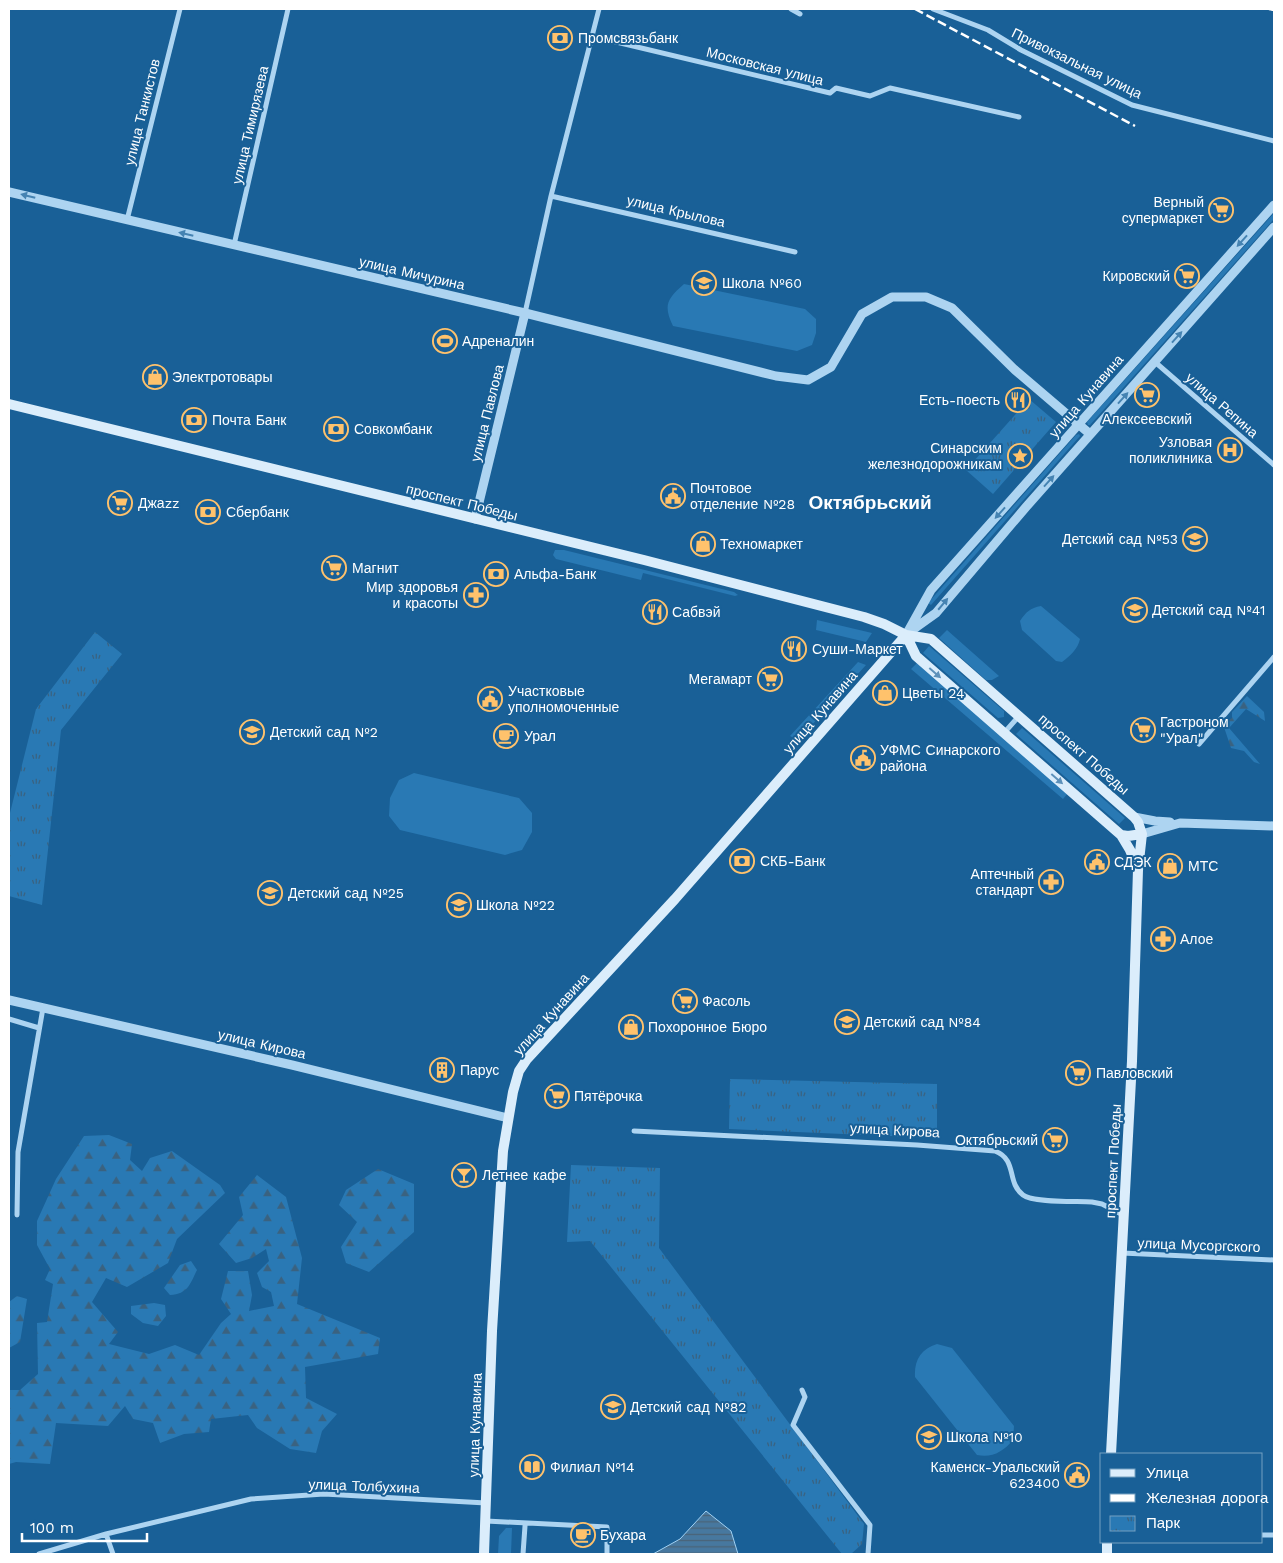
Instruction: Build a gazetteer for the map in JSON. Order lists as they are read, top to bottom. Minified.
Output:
{"streets":{"main road":["улица Кунавина","проспект Победы"],"street":["Привокзальная улица","Московская улица","улица Танкистов","улица Тимирязева","улица Крылова","улица Мичурина","улица Репина","улица Павлова","улица Кирова","улица Мусоргского","улица Толбухина"]},"crossings":[["улица Танкистов","улица Мичурина"],["улица Тимирязева","улица Мичурина"],["улица Мичурина","улица Кунавина"],["улица Мичурина","улица Павлова"],["улица Кунавина","улица Репина"],["улица Кунавина","проспект Победы"],["улица Кунавина","улица Кирова"],["улица Кунавина","улица Толбухина"],["улица Павлова","проспект Победы"],["проспект Победы","улица Кирова"],["проспект Победы","улица Мусоргского"]],"districts":["Октябрьский"],"places":{"bank":["Промсвязьбанк","Почта Банк","Совкомбанк","Сбербанк","Альфа-Банк","СКБ-Банк"],"supermarket":["Верный супермаркет","Кировский","Алексеевский","Джаzz","Магнит","Мегамарт","Гастроном \"Урал\"","Фасоль","Павловский","Пятёрочка","Октябрьский"],"school or university":["Школа №60","Детский сад №53","Детский сад №41","Детский сад №2","Детский сад №25","Школа №22","Детский сад №84","Детский сад №82","Школа №10"],"sports":["Адреналин"],"shop":["Электротовары","Техномаркет","Цветы 24","МТС","Похоронное Бюро"],"restaurant":["Есть-поесть","Сабвэй","Суши-Маркет"],"hospital":["Узловая поликлиника"],"place":["Синарским железнодорожникам"],"public building":["Почтовое отделение №28","Участковые уполномоченные","УФМС Синарского района","СДЭК","Каменск-Уральский 623400"],"pharmacy":["Мир здоровья и красоты","Аптечный стандарт","Алое"],"cafe":["Урал","Бухара"],"building":["Парус"],"bar":["Летнее кафе"],"library":["Филиал №14"]},"legend":["Улица","Железная дорога","Парк"],"scale_bar":"100 m"}
